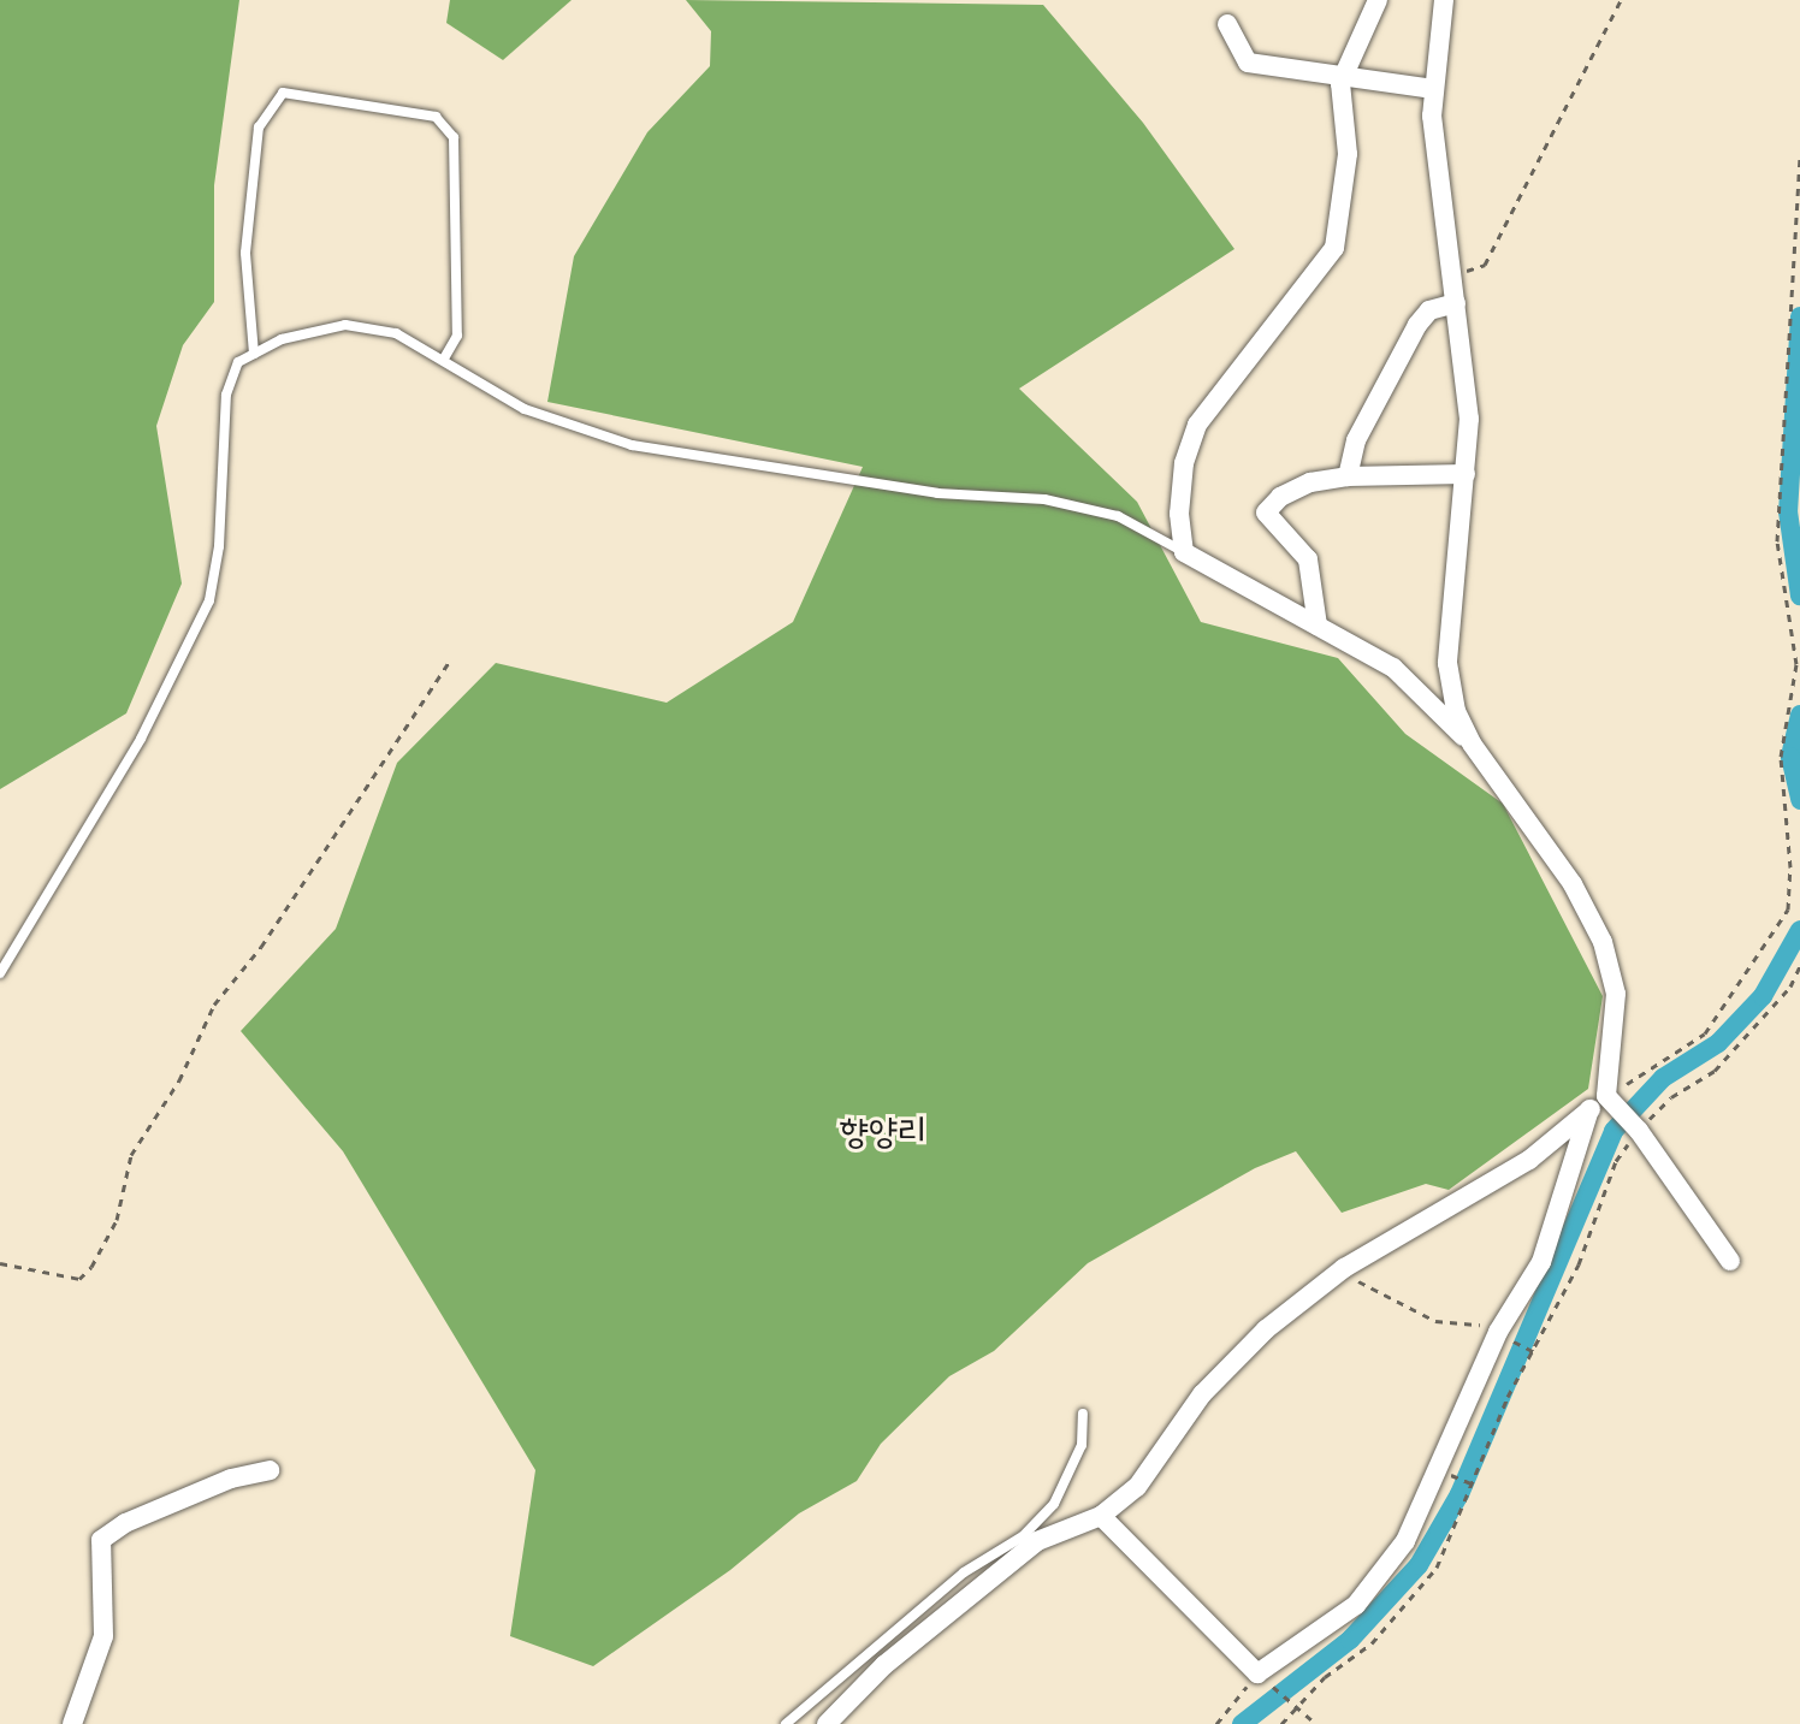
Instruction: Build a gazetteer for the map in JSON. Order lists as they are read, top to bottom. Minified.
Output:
{"districts":["향양리"]}
